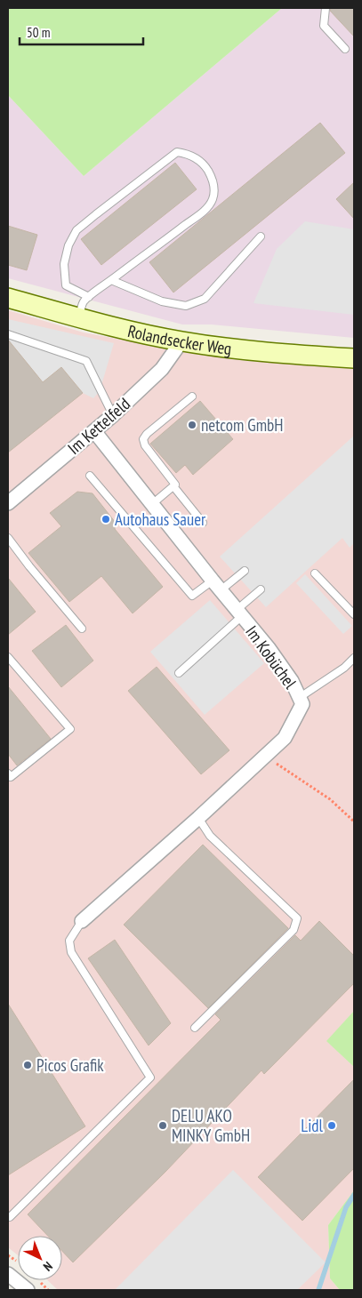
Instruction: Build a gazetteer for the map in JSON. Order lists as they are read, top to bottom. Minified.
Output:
{"streets":{"street":["Rolandsecker Weg","Im Kettelfeld","Im Kobüchel"]},"crossings":[["Rolandsecker Weg","Im Kettelfeld"],["Im Kettelfeld","Im Kobüchel"]],"places":["netcom GmbH","Autohaus Sauer","Picos Grafik","DELU AKO MINKY GmbH","Lidl"],"scale_bar":"50 m","north":"bottom right"}
